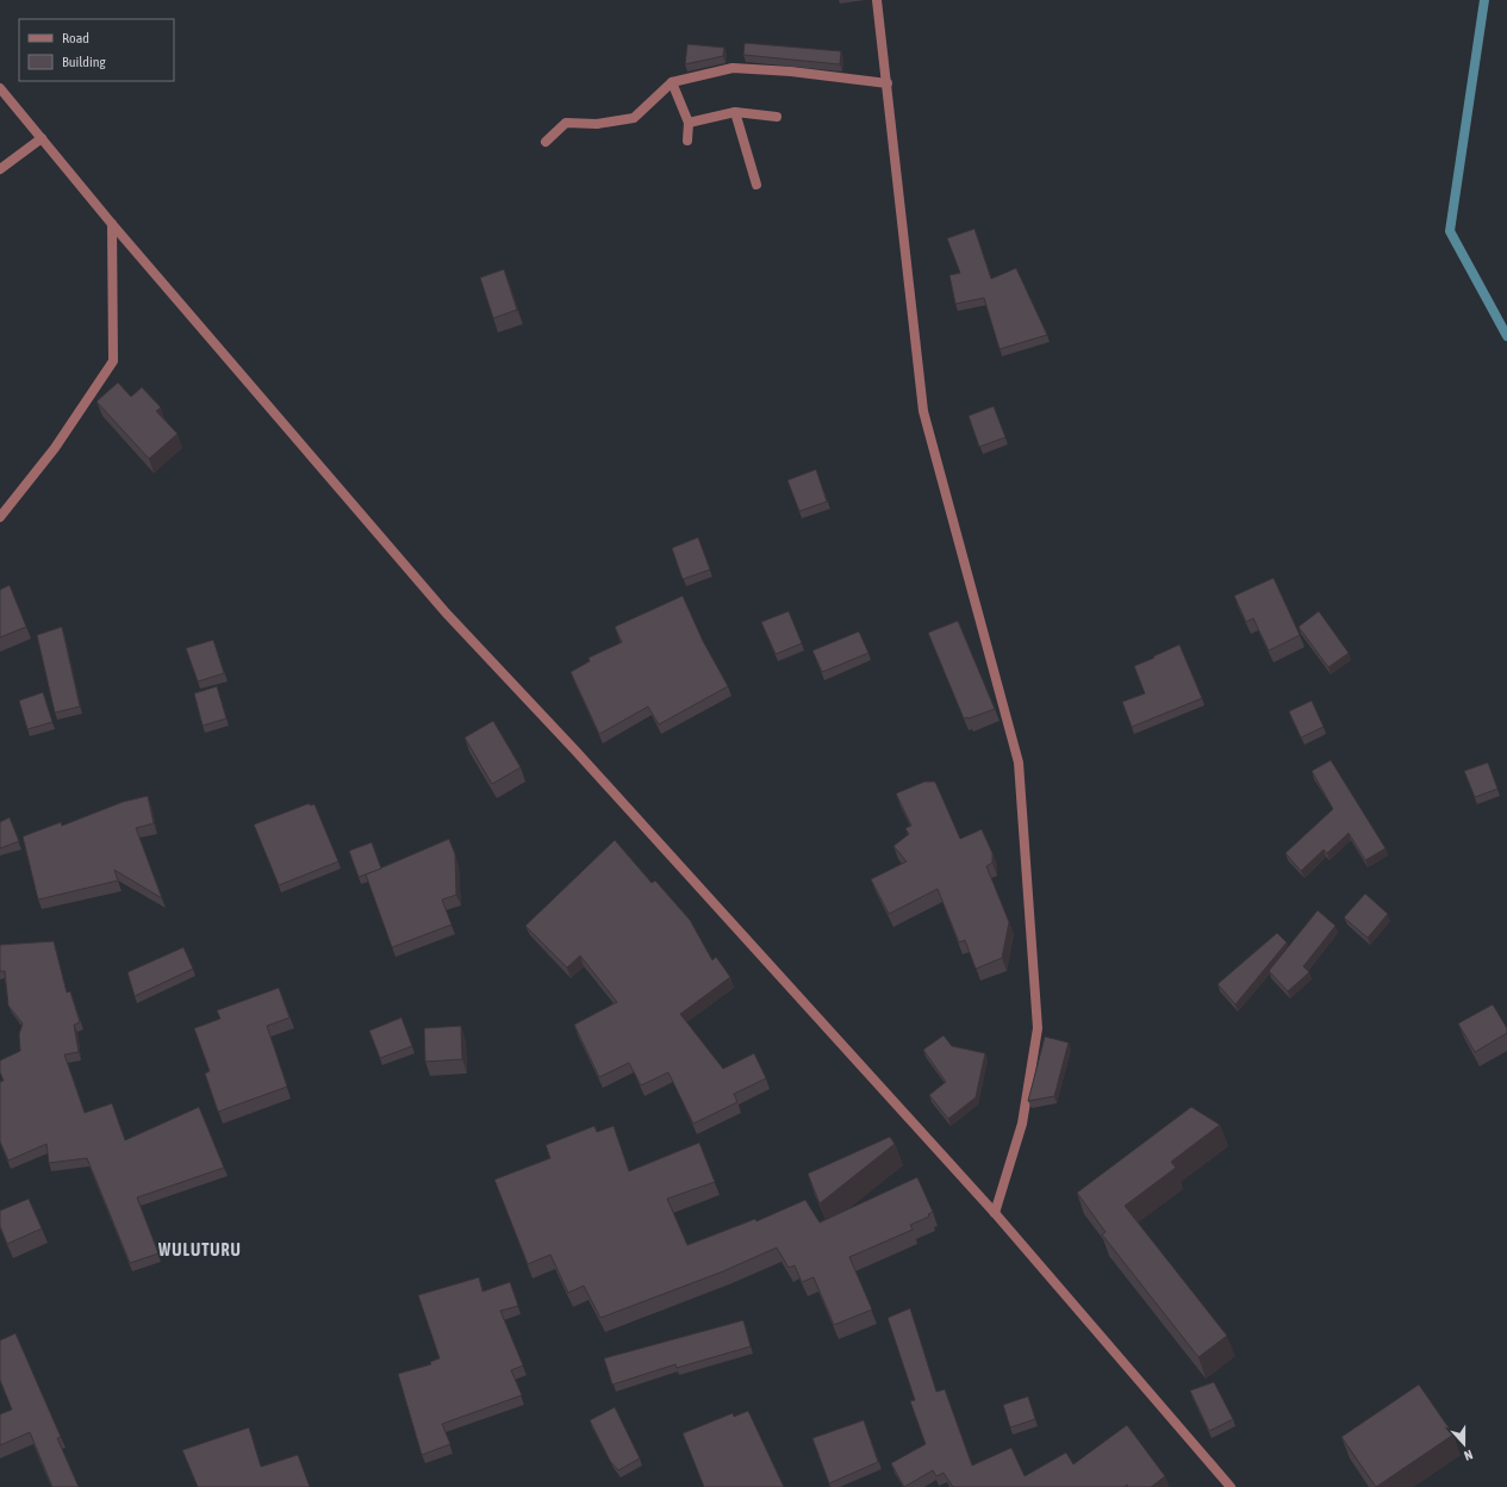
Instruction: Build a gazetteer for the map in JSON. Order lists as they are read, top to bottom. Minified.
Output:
{"districts":["WULUTURU"],"legend":["Road","Building"],"north":"bottom"}
